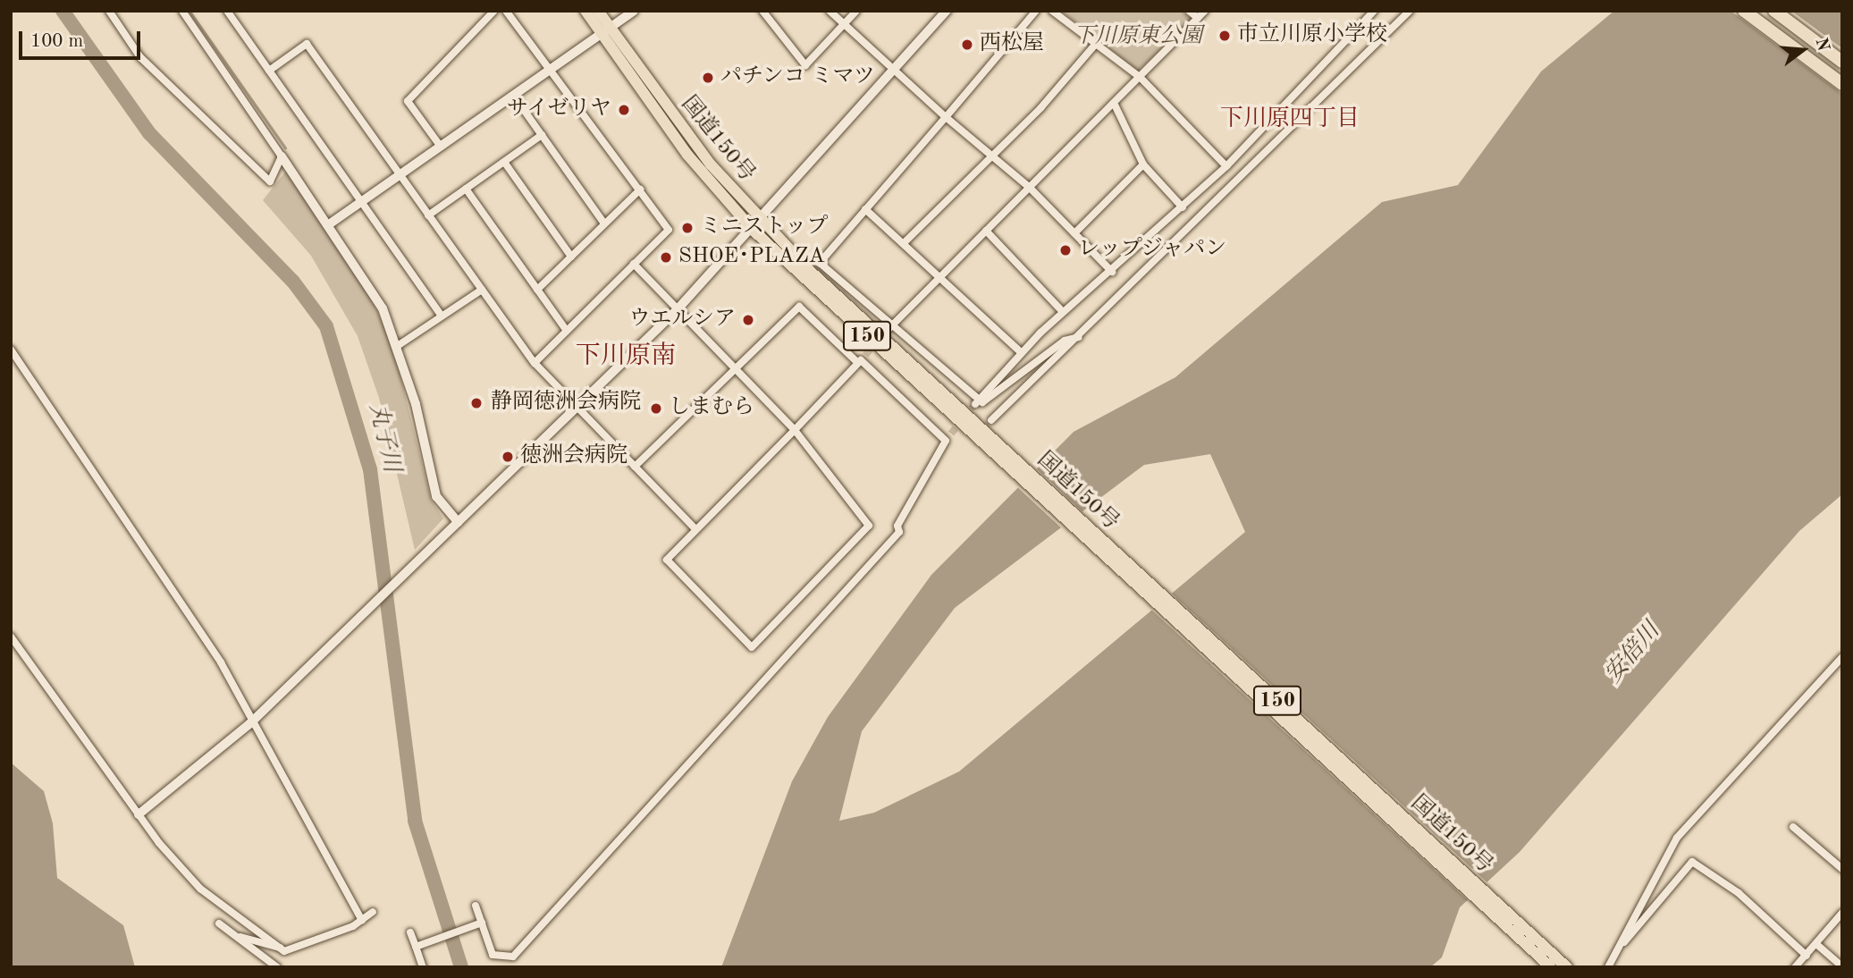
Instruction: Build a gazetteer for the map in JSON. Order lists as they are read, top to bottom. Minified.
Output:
{"streets":{"highway":["国道150号","150"]},"districts":["下川原四丁目","下川原南"],"water":["丸子川","安倍川"],"parks":["下川原東公園"],"places":["市立川原小学校","西松屋","パチンコ ミマツ","サイゼリヤ","ミニストップ","レップジャパン","SHOE･PLAZA","ウエルシア","静岡徳洲会病院","しまむら","徳洲会病院"],"scale_bar":"100 m","north":"right"}
